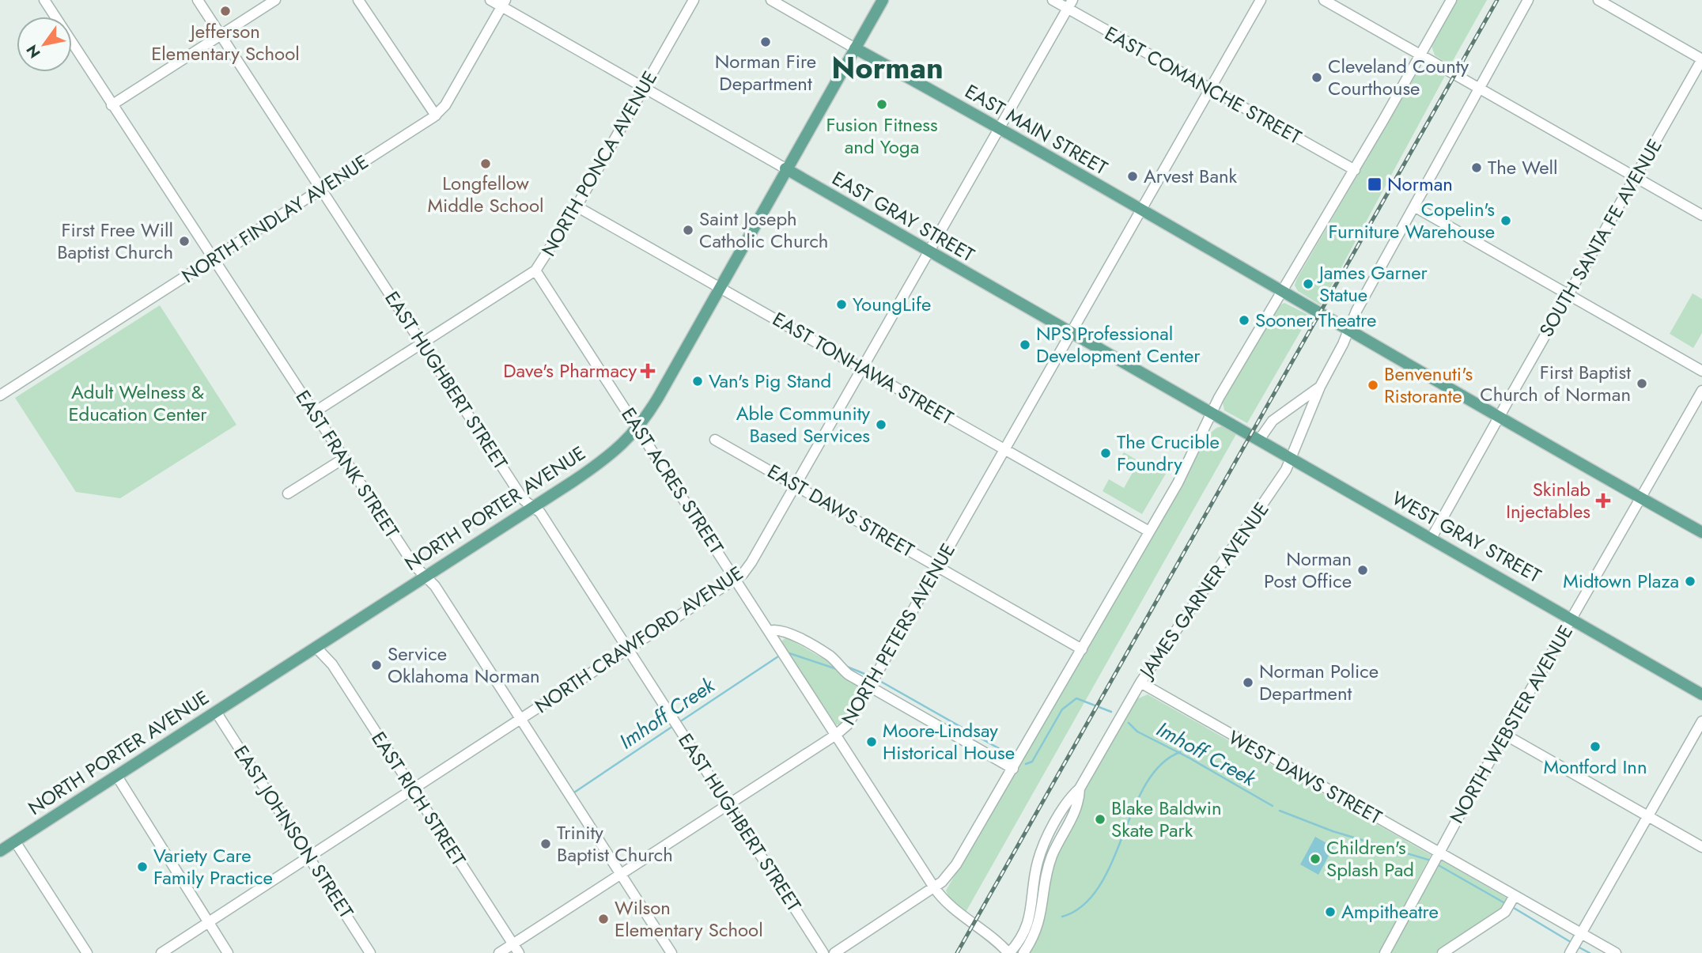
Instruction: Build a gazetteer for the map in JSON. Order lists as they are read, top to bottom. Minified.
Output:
{"streets":{"main road":["EAST MAIN STREET","EAST GRAY STREET","NORTH PORTER AVENUE","WEST GRAY STREET"],"street":["EAST COMANCHE STREET","NORTH PONCA AVENUE","NORTH FINDLAY AVENUE","SOUTH SANTA FE AVENUE","EAST TONHAWA STREET","EAST HUGHBERT STREET","EAST FRANK STREET","EAST ACRES STREET","EAST DAWS STREET","JAMES GARNER AVENUE","NORTH PETERS AVENUE","NORTH CRAWFORD AVENUE","NORTH WEBSTER AVENUE","WEST DAWS STREET","EAST RICH STREET","EAST JOHNSON STREET"]},"crossings":[["EAST COMANCHE STREET","NORTH PETERS AVENUE"],["EAST COMANCHE STREET","NORTH CRAWFORD AVENUE"],["EAST MAIN STREET","SOUTH SANTA FE AVENUE"],["EAST MAIN STREET","NORTH PORTER AVENUE"],["EAST MAIN STREET","JAMES GARNER AVENUE"],["EAST MAIN STREET","NORTH PETERS AVENUE"],["EAST MAIN STREET","NORTH CRAWFORD AVENUE"],["EAST MAIN STREET","NORTH WEBSTER AVENUE"],["NORTH PONCA AVENUE","EAST GRAY STREET"],["NORTH PONCA AVENUE","EAST TONHAWA STREET"],["NORTH PONCA AVENUE","EAST HUGHBERT STREET"],["NORTH PONCA AVENUE","EAST FRANK STREET"],["NORTH PONCA AVENUE","EAST ACRES STREET"],["EAST GRAY STREET","NORTH FINDLAY AVENUE"],["EAST GRAY STREET","NORTH PORTER AVENUE"],["EAST GRAY STREET","WEST GRAY STREET"],["EAST GRAY STREET","NORTH PETERS AVENUE"],["EAST GRAY STREET","NORTH CRAWFORD AVENUE"],["NORTH FINDLAY AVENUE","EAST HUGHBERT STREET"],["NORTH FINDLAY AVENUE","EAST FRANK STREET"],["SOUTH SANTA FE AVENUE","WEST GRAY STREET"],["EAST TONHAWA STREET","NORTH PORTER AVENUE"],["EAST TONHAWA STREET","NORTH PETERS AVENUE"],["EAST TONHAWA STREET","NORTH CRAWFORD AVENUE"],["EAST HUGHBERT STREET","NORTH PORTER AVENUE"],["EAST HUGHBERT STREET","NORTH PETERS AVENUE"],["EAST HUGHBERT STREET","NORTH CRAWFORD AVENUE"],["EAST FRANK STREET","NORTH PORTER AVENUE"],["EAST FRANK STREET","NORTH PETERS AVENUE"],["EAST FRANK STREET","NORTH CRAWFORD AVENUE"],["EAST ACRES STREET","NORTH PORTER AVENUE"],["EAST ACRES STREET","JAMES GARNER AVENUE"],["EAST ACRES STREET","NORTH PETERS AVENUE"],["EAST ACRES STREET","NORTH CRAWFORD AVENUE"],["NORTH PORTER AVENUE","EAST RICH STREET"],["NORTH PORTER AVENUE","EAST JOHNSON STREET"],["EAST DAWS STREET","NORTH PETERS AVENUE"],["EAST DAWS STREET","NORTH CRAWFORD AVENUE"],["WEST GRAY STREET","JAMES GARNER AVENUE"],["WEST GRAY STREET","NORTH WEBSTER AVENUE"],["JAMES GARNER AVENUE","WEST DAWS STREET"],["NORTH PETERS AVENUE","EAST RICH STREET"],["NORTH CRAWFORD AVENUE","EAST RICH STREET"],["NORTH CRAWFORD AVENUE","EAST JOHNSON STREET"],["NORTH WEBSTER AVENUE","WEST DAWS STREET"]],"districts":["Norman"],"water":["Imhoff Creek"],"parks":["Adult Welness & Education Center"],"places":{"other":["Jefferson Elementary School","Norman Fire Department","Cleveland County Courthouse","Fusion Fitness and Yoga","Longfellow Middle School","The Well","Arvest Bank","Copelin's Furniture Warehouse","Saint Joseph Catholic Church","First Free Will Baptist Church","James Garner Statue","YoungLife","Sooner Theatre","NPS Professional Development Center","Van's Pig Stand","First Baptist Church of Norman","Benvenuti's Ristorante","Able Community Based Services","The Crucible Foundry","Norman Post Office","Midtown Plaza","Service Oklahoma Norman","Norman Police Department","Moore-Lindsay Historical House","Montford Inn","Blake Baldwin Skate Park","Trinity Baptist Church","Children's Splash Pad","Variety Care Family Practice","Ampitheatre","Wilson Elementary School"],"transit":["Norman"],"health":["Dave's Pharmacy","Skinlab Injectables"]},"north":"bottom left"}
